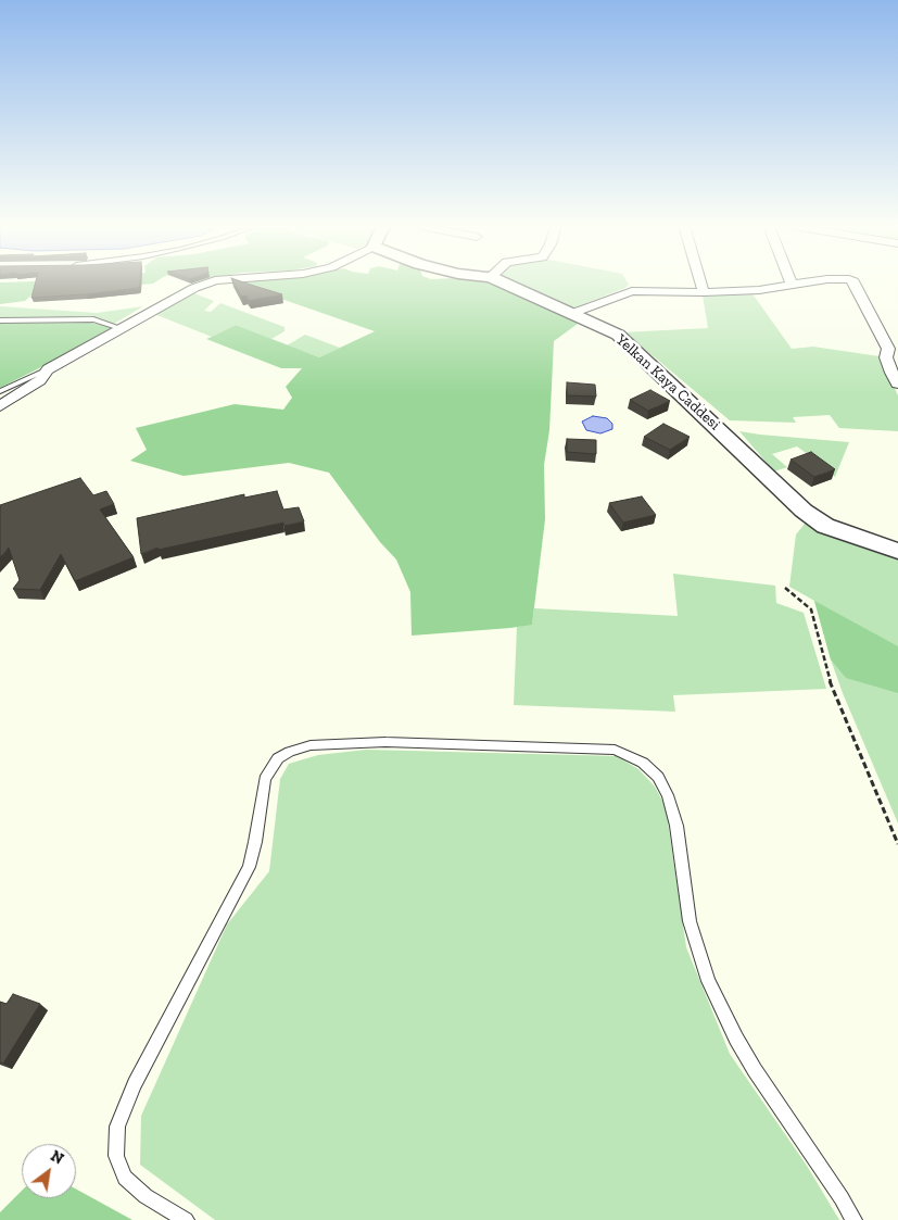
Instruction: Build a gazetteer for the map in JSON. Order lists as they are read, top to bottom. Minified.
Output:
{"streets":{"street":["Yelkan Kaya Caddesi"]},"north":"top right"}
